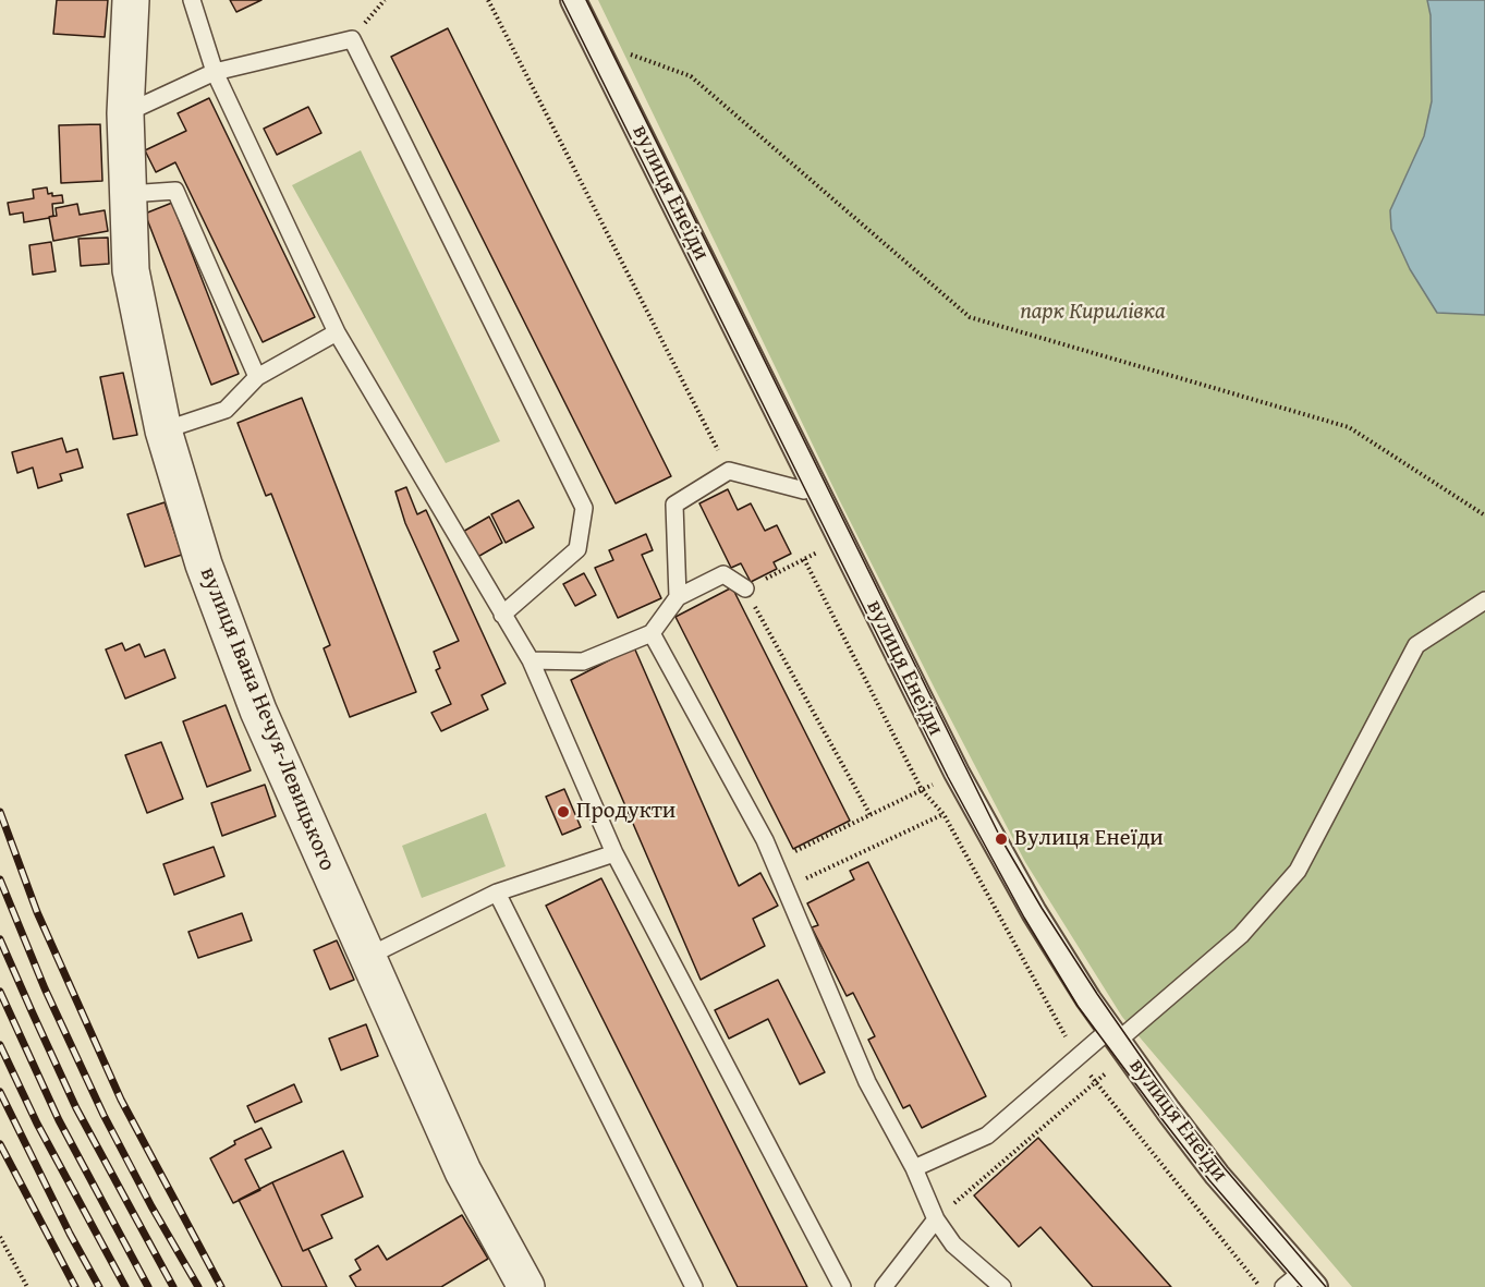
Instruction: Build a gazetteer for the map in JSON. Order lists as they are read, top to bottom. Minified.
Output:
{"streets":{"street":["вулиця Енеїди","вулиця Івана Нечуя-Левицького"]},"parks":["парк Кирилівка"],"places":["Продукти","Вулиця Енеїди"]}
